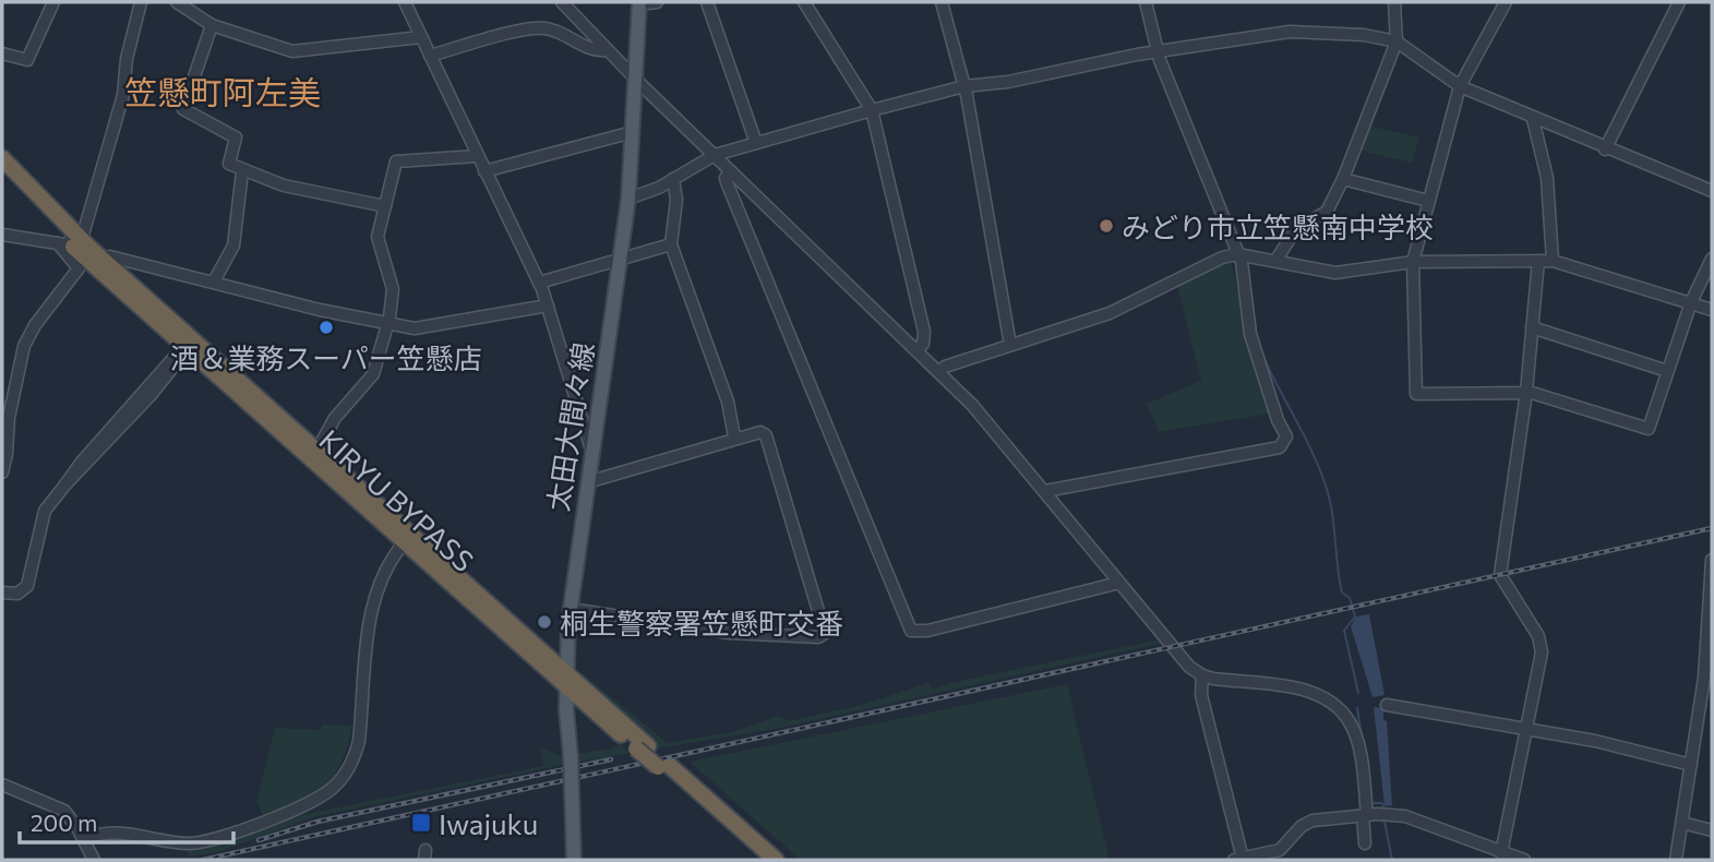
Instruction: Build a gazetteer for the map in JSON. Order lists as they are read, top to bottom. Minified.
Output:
{"streets":{"highway":["KIRYU BYPASS"],"main road":["太田大間々線"]},"crossings":[["太田大間々線","KIRYU BYPASS"]],"districts":["笠懸町阿左美"],"places":{"other":["みどり市立笠懸南中学校","酒＆業務スーパー笠懸店","桐生警察署笠懸町交番"],"transit":["Iwajuku"]},"scale_bar":"200 m"}
